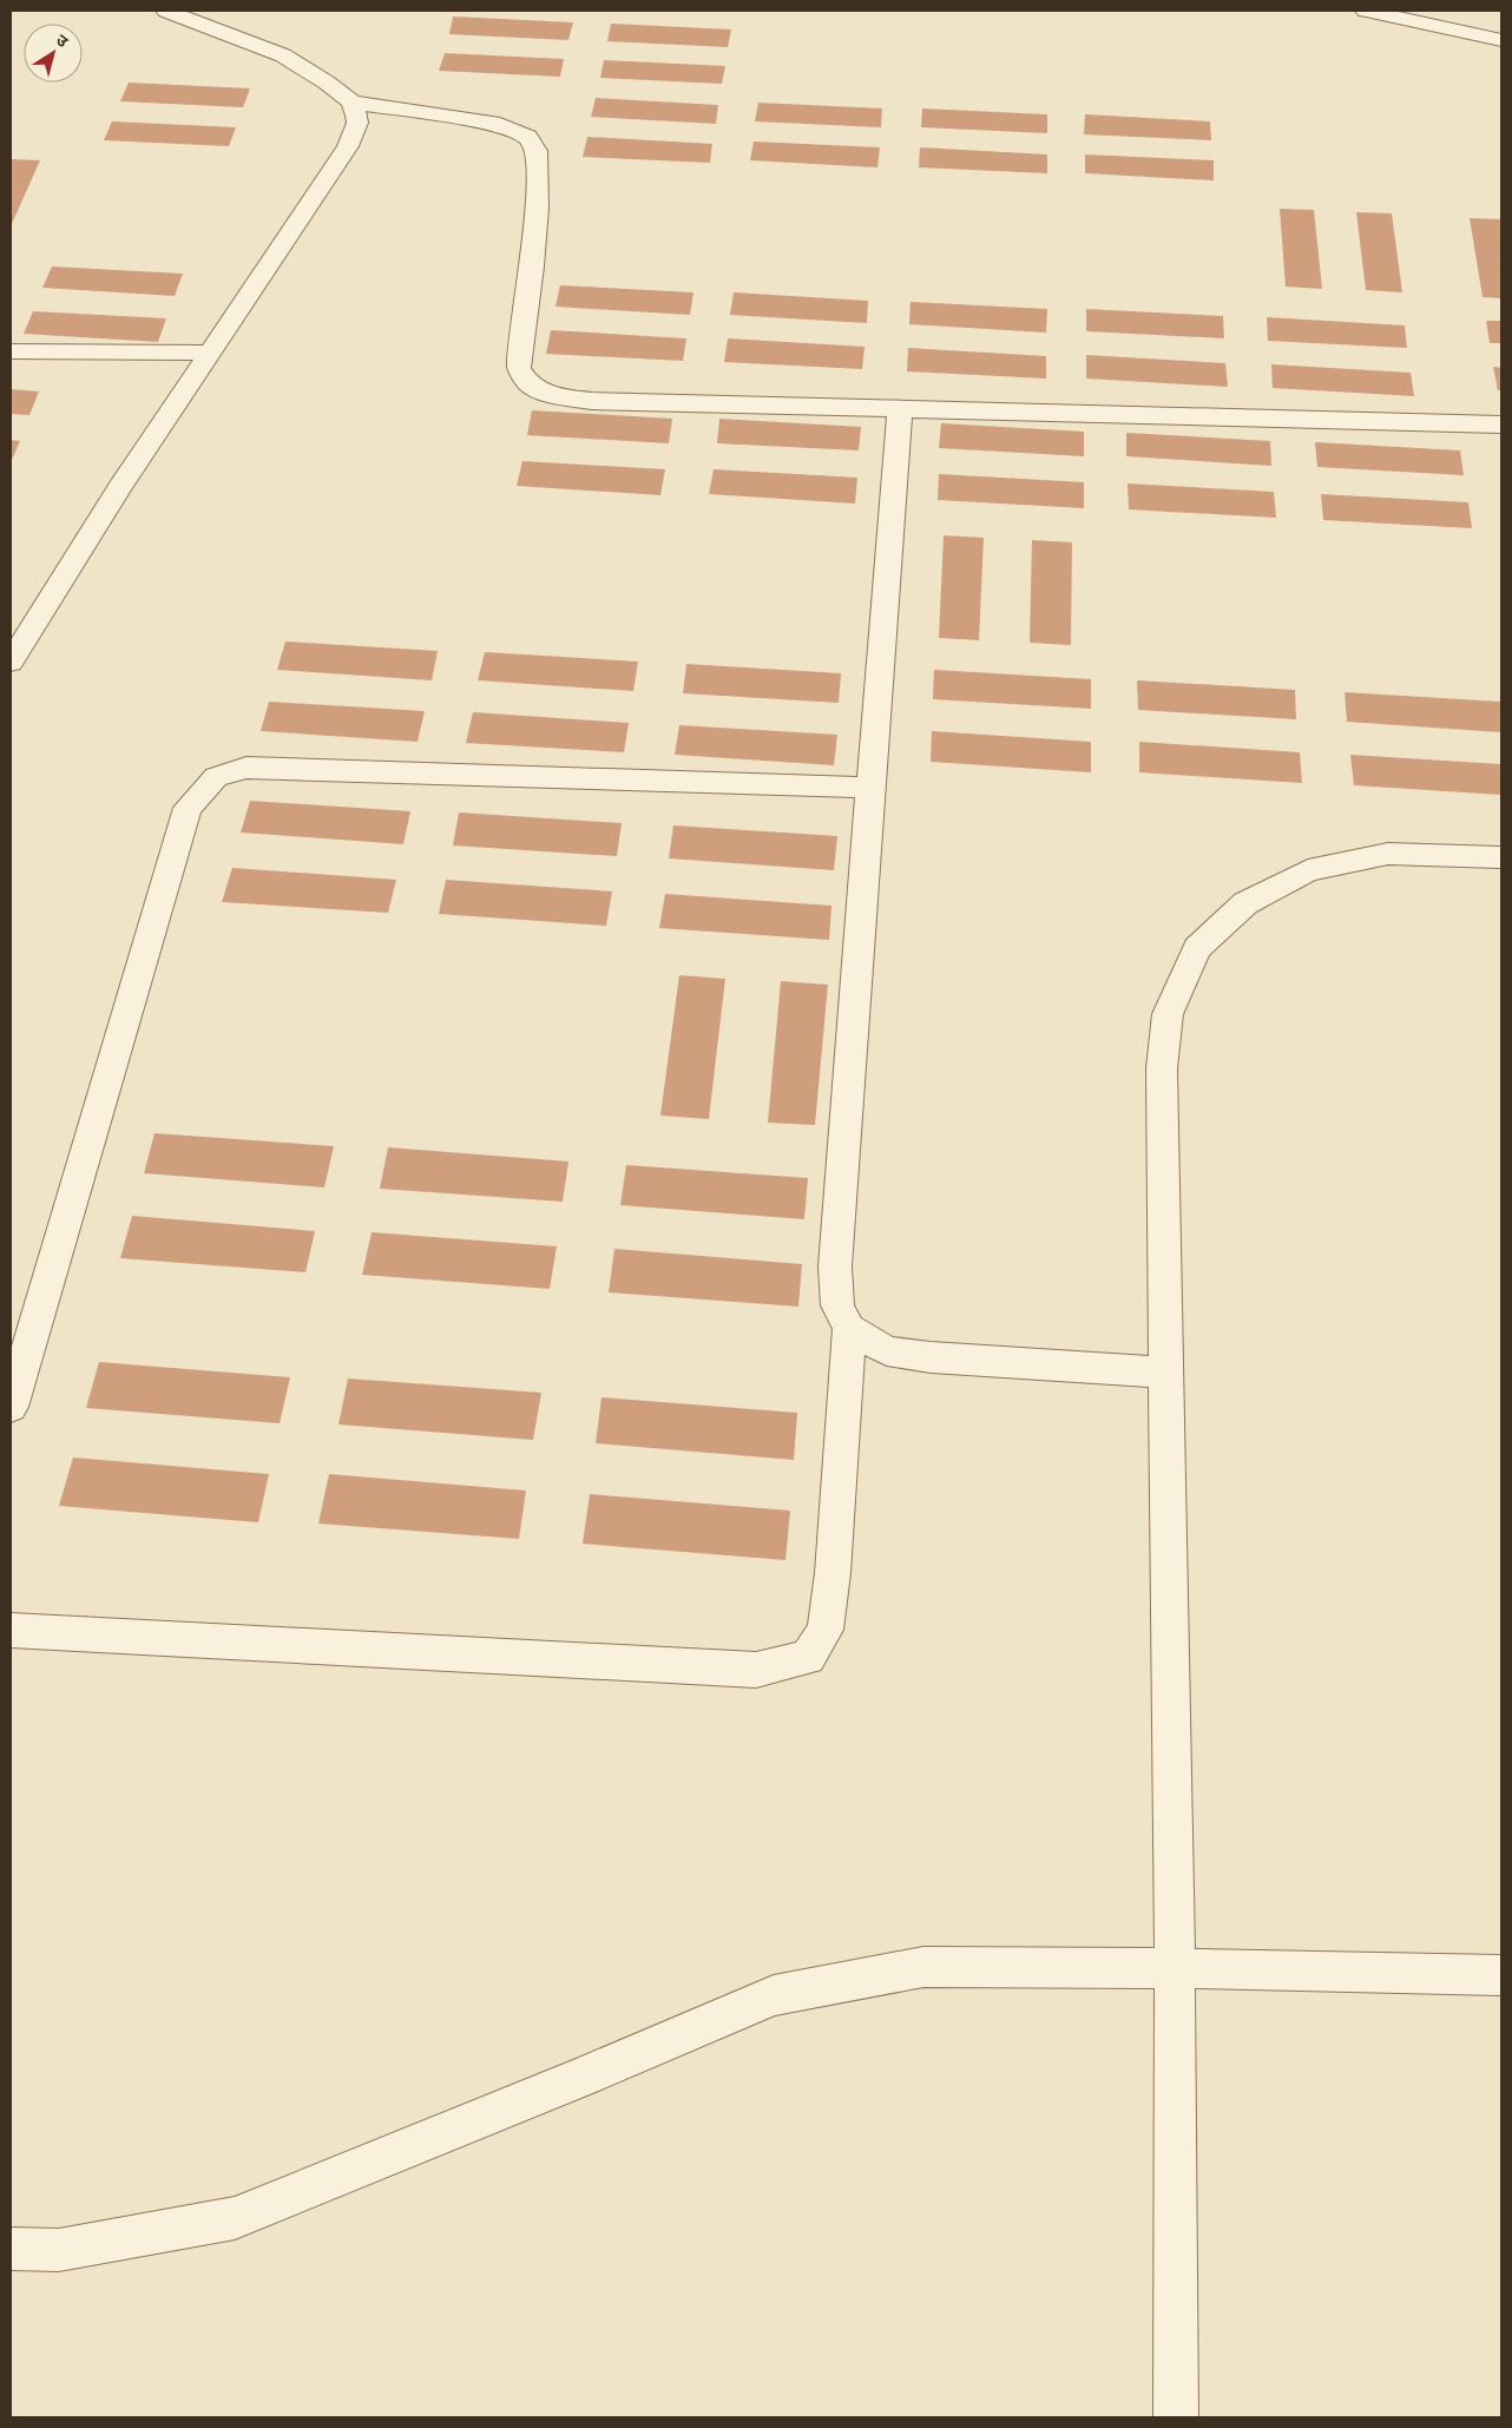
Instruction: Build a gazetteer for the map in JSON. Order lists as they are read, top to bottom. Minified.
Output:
{"north":"top right"}
